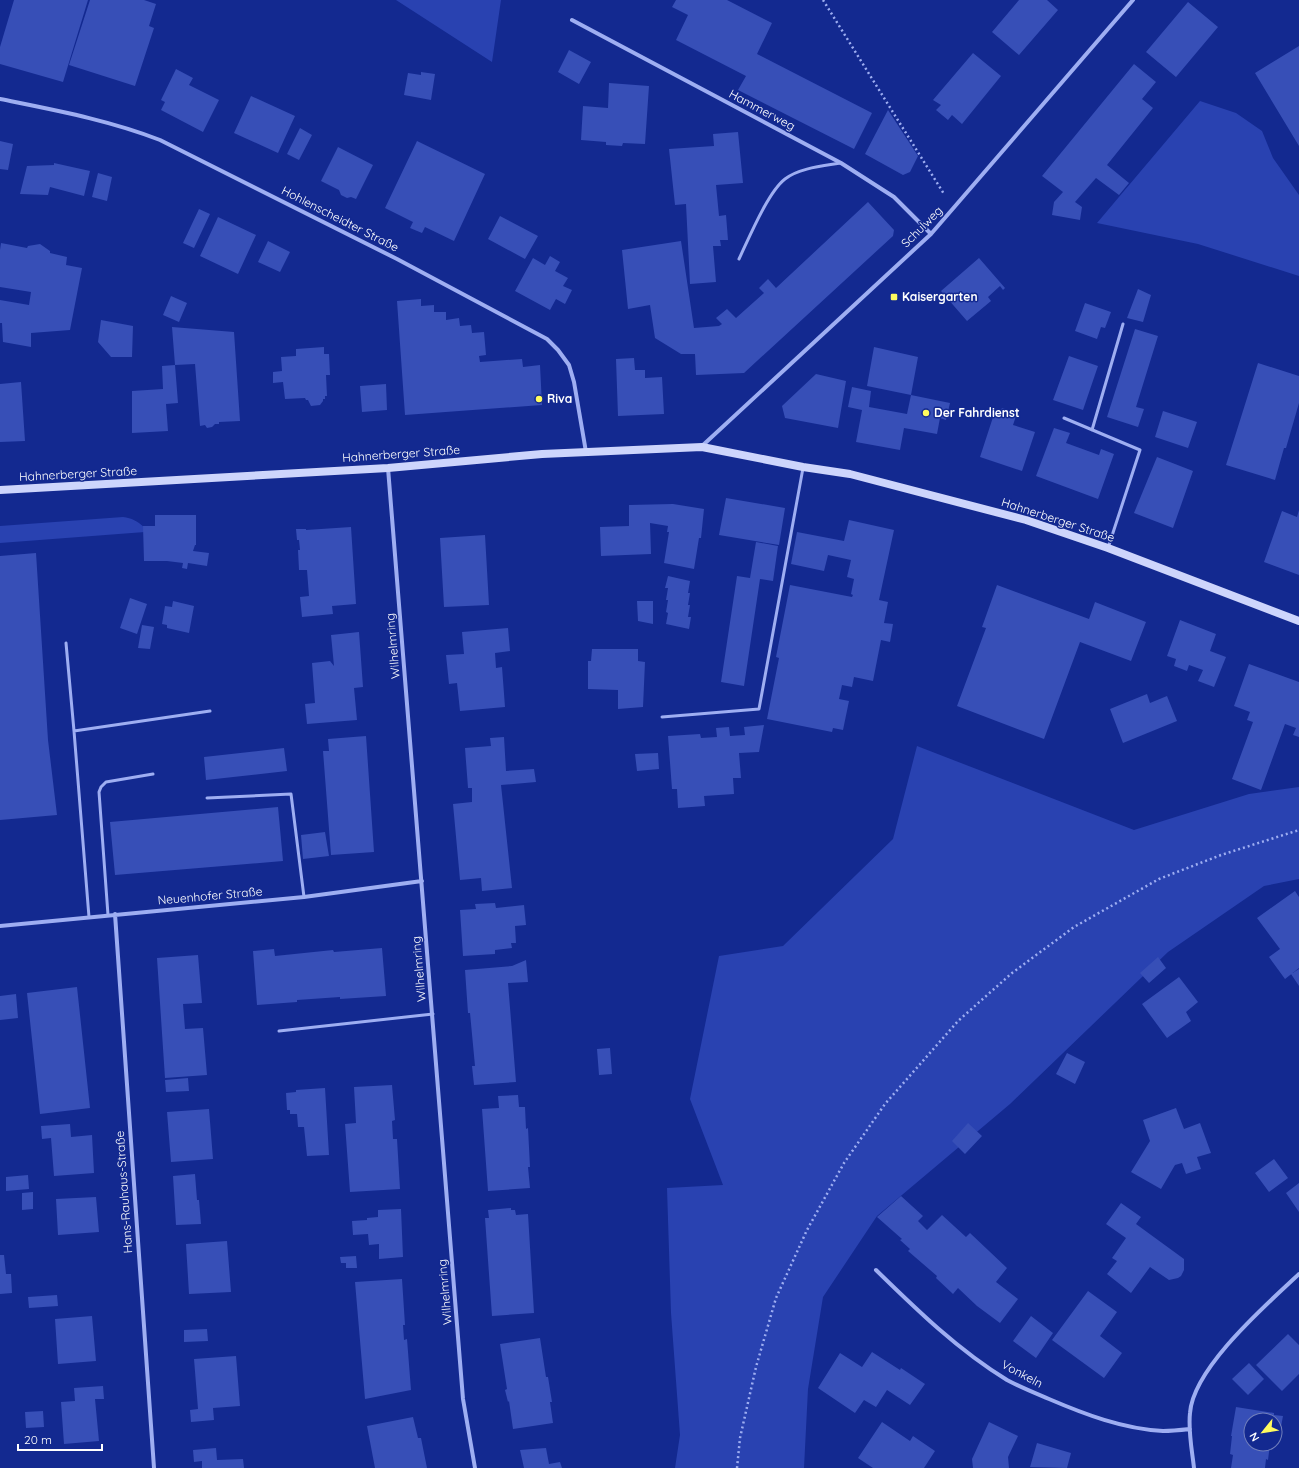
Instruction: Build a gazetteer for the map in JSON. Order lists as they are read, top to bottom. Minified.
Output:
{"streets":{"main road":["Hahnerberger Straße"],"street":["Hammerweg","Hohlenscheidter Straße","Schulweg","Wilhelmring","Neuenhofer Straße","Hans-Rauhaus-Straße","Vonkeln"]},"crossings":[["Hammerweg","Schulweg"],["Hohlenscheidter Straße","Hahnerberger Straße"],["Schulweg","Hahnerberger Straße"],["Hahnerberger Straße","Wilhelmring"],["Wilhelmring","Neuenhofer Straße"],["Neuenhofer Straße","Hans-Rauhaus-Straße"]],"places":{"transit":["Kaisergarten"],"other":["Riva","Der Fahrdienst"]},"scale_bar":"20 m","north":"bottom left"}
